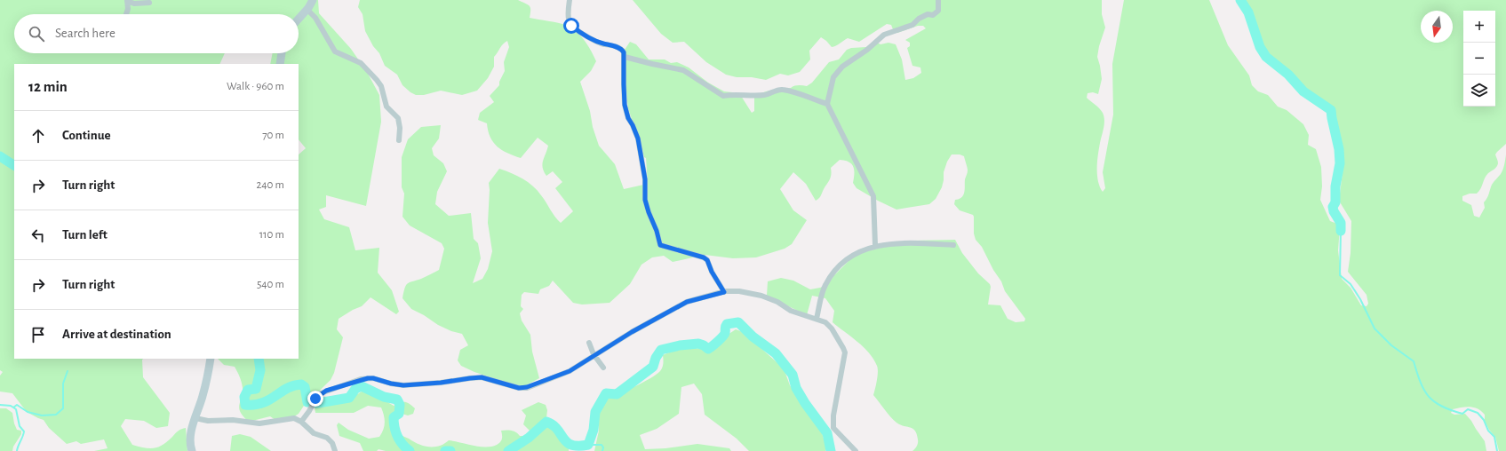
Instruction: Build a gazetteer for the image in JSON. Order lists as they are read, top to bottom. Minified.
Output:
{"north":"bottom","page":{"map_buttons":["+","−"],"search":"Search here","heading":["12 min","Walk · 960 m"],"list":[["Continue","70 m"],["Turn right","240 m"],["Turn left","110 m"],["Turn right","540 m"],"Arrive at destination"]}}
